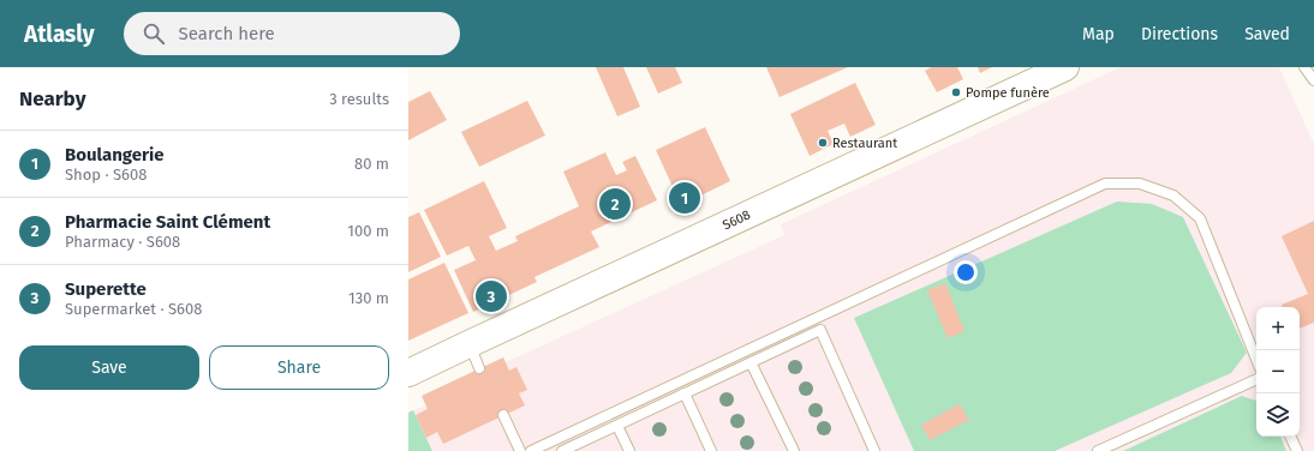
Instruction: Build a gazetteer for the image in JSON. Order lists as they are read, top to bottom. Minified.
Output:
{"streets":{"street":["S608"]},"places":["Pompe funère","Restaurant"],"page":{"header":"Atlasly","search":"Search here","nav":["Map","Directions","Saved"],"heading":["Nearby","3 results"],"list":[{"mark":"1","name":"Boulangerie","note":"Shop · S608","value":"80 m"},{"mark":"2","name":"Pharmacie Saint Clément","note":"Pharmacy · S608","value":"100 m"},{"mark":"3","name":"Superette","note":"Supermarket · S608","value":"130 m"}],"pins":["1","2","3"],"map_buttons":["+","−"],"buttons":["Save","Share"]}}
